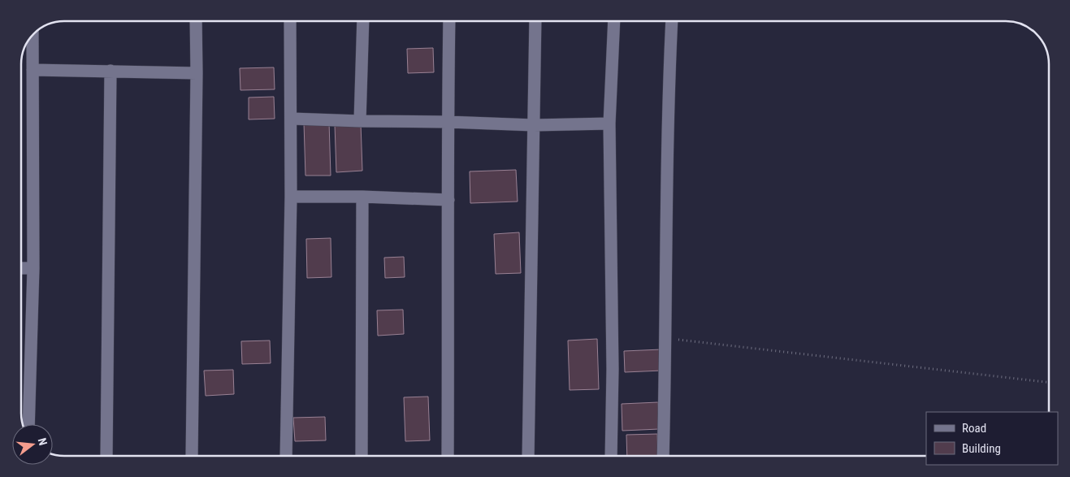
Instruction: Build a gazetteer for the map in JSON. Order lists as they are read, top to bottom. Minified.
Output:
{"legend":["Road","Building"],"north":"right"}
